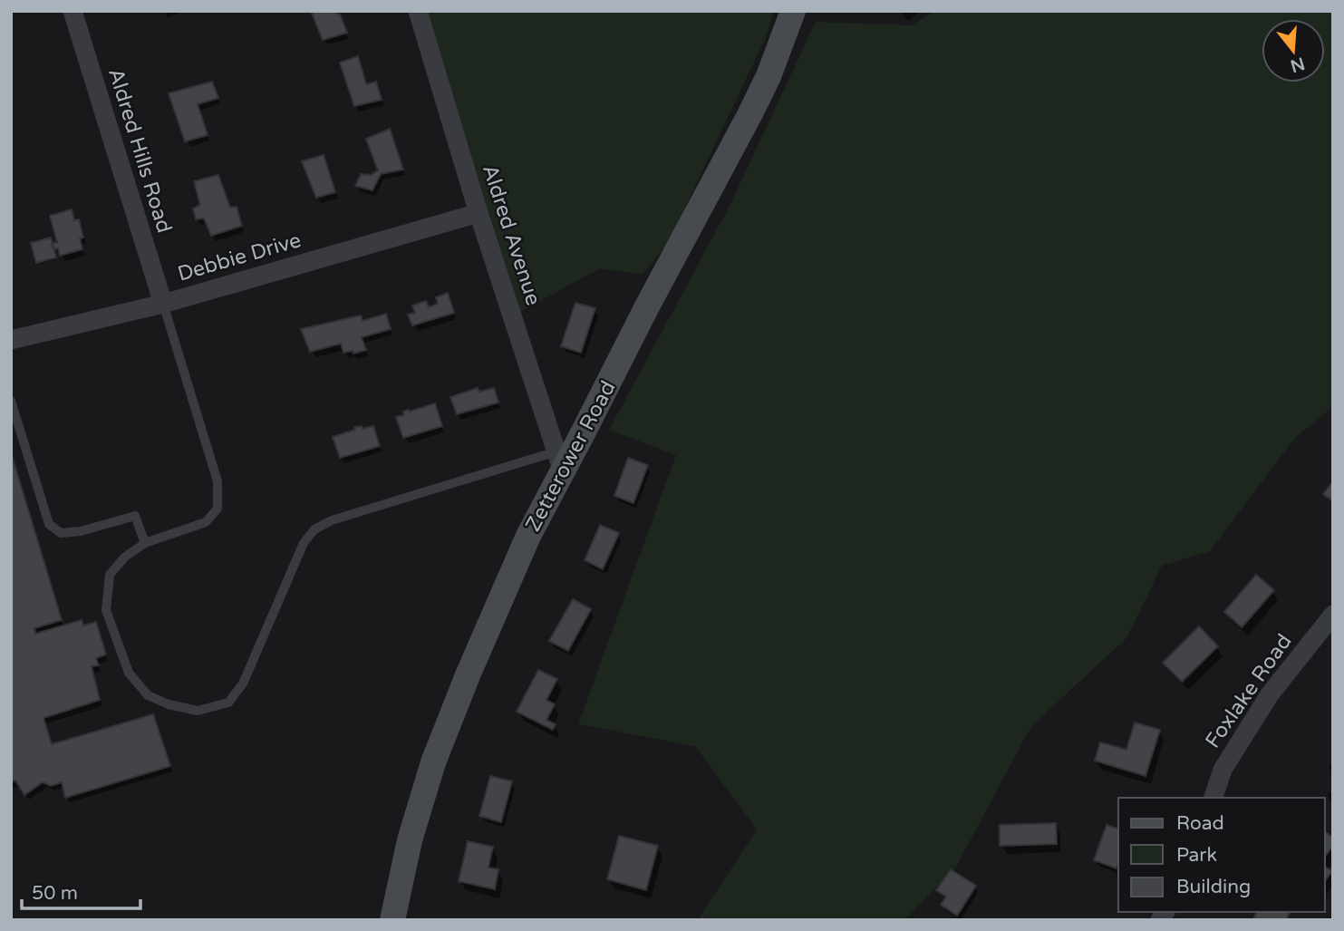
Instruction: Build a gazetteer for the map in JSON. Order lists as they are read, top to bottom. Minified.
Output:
{"streets":{"street":["Aldred Hills Road","Aldred Avenue","Debbie Drive","Zetterower Road","Foxlake Road"]},"crossings":[["Aldred Hills Road","Debbie Drive"],["Aldred Avenue","Debbie Drive"],["Aldred Avenue","Zetterower Road"]],"legend":["Road","Park","Building"],"scale_bar":"50 m","north":"bottom"}
